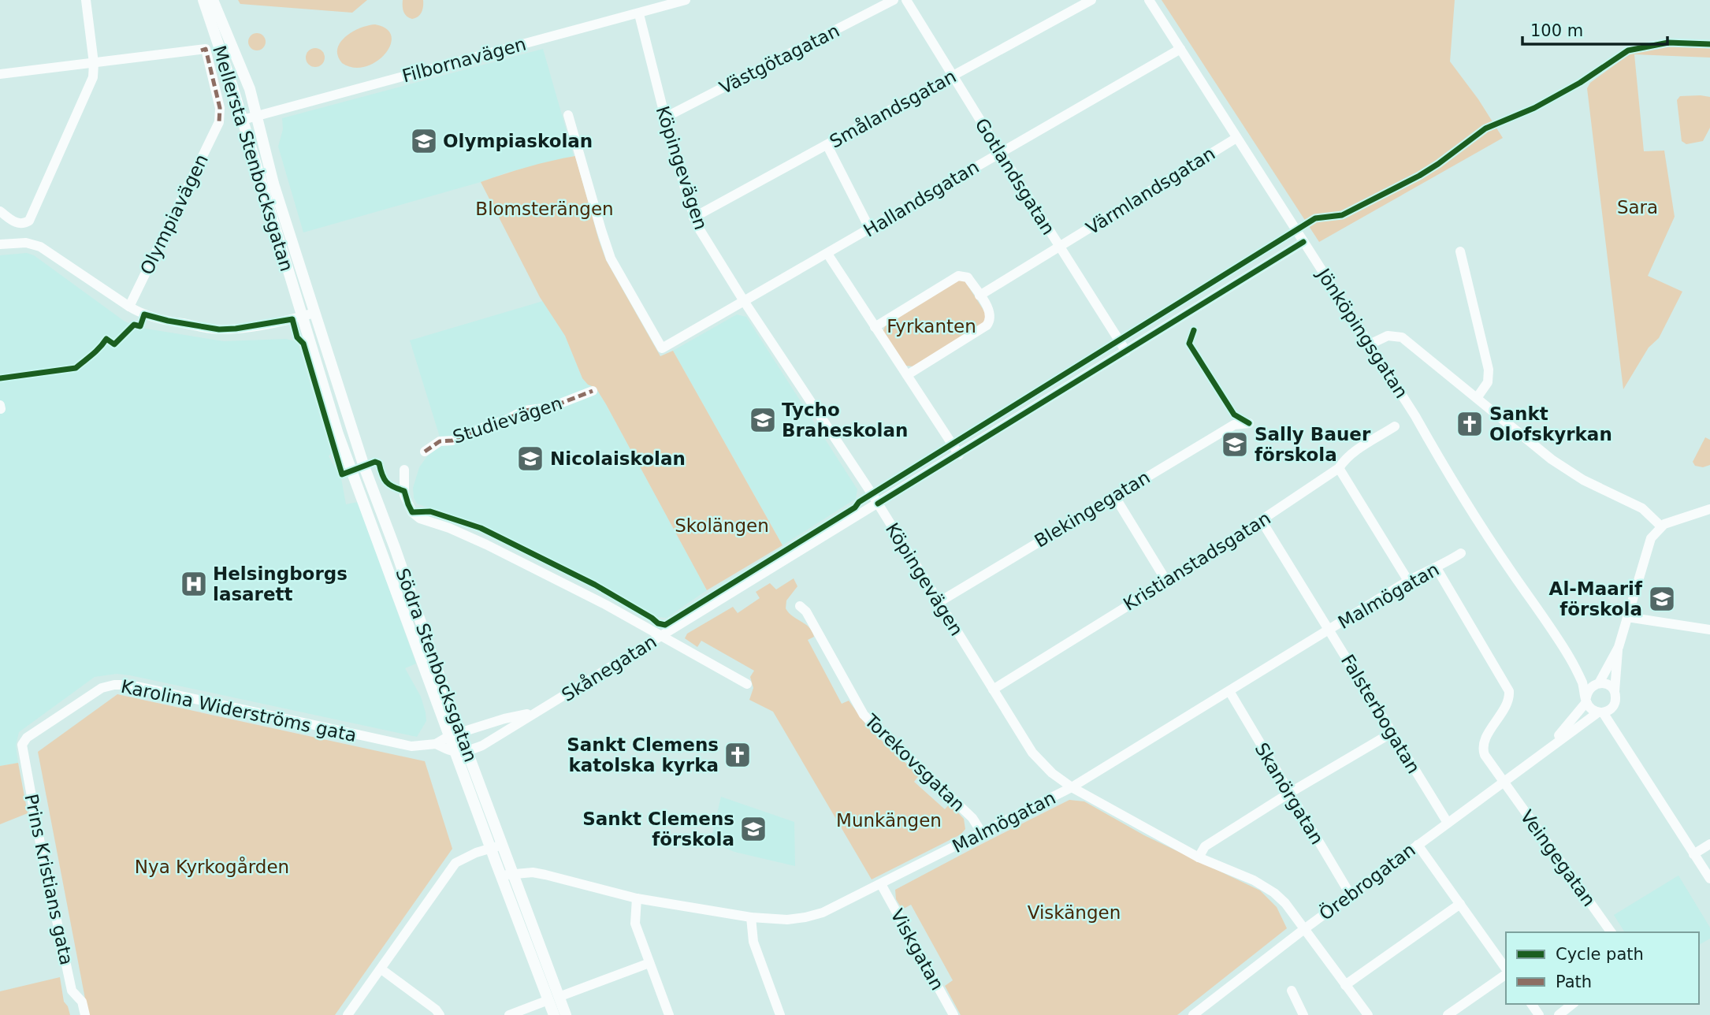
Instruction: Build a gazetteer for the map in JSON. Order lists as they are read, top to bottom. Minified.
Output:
{"streets":{"main road":["Mellersta Stenbocksgatan","Södra Stenbocksgatan"],"street":["Västgötagatan","Filbornavägen","Smålandsgatan","Köpingevägen","Gotlandsgatan","Värmlandsgatan","Hallandsgatan","Olympiavägen","Jönköpingsgatan","Studievägen","Blekingegatan","Kristianstadsgatan","Malmögatan","Skånegatan","Karolina Widerströms gata","Falsterbogatan","Torekovsgatan","Skanörgatan","Veingegatan","Prins Kristians gata","Örebrogatan","Viskgatan"]},"crossings":[["Västgötagatan","Köpingevägen"],["Filbornavägen","Mellersta Stenbocksgatan"],["Filbornavägen","Köpingevägen"],["Smålandsgatan","Köpingevägen"],["Smålandsgatan","Gotlandsgatan"],["Mellersta Stenbocksgatan","Södra Stenbocksgatan"],["Köpingevägen","Hallandsgatan"],["Köpingevägen","Blekingegatan"],["Köpingevägen","Kristianstadsgatan"],["Köpingevägen","Malmögatan"],["Köpingevägen","Skånegatan"],["Köpingevägen","Örebrogatan"],["Gotlandsgatan","Värmlandsgatan"],["Gotlandsgatan","Hallandsgatan"],["Gotlandsgatan","Skånegatan"],["Värmlandsgatan","Jönköpingsgatan"],["Hallandsgatan","Jönköpingsgatan"],["Jönköpingsgatan","Skånegatan"],["Jönköpingsgatan","Örebrogatan"],["Kristianstadsgatan","Falsterbogatan"],["Malmögatan","Södra Stenbocksgatan"],["Malmögatan","Falsterbogatan"],["Malmögatan","Torekovsgatan"],["Malmögatan","Skanörgatan"],["Malmögatan","Veingegatan"],["Malmögatan","Viskgatan"],["Södra Stenbocksgatan","Skånegatan"],["Karolina Widerströms gata","Prins Kristians gata"],["Falsterbogatan","Örebrogatan"],["Skanörgatan","Örebrogatan"],["Veingegatan","Örebrogatan"]],"parks":["Sara","Blomsterängen","Fyrkanten","Skolängen","Munkängen","Nya Kyrkogården","Viskängen"],"places":{"school or university":["Olympiaskolan","Tycho Braheskolan","Sally Bauer förskola","Nicolaiskolan","Al-Maarif förskola","Sankt Clemens förskola"],"church":["Sankt Olofskyrkan","Sankt Clemens katolska kyrka"],"hospital":["Helsingborgs lasarett"]},"legend":["Cycle path","Path"],"scale_bar":"100 m"}
